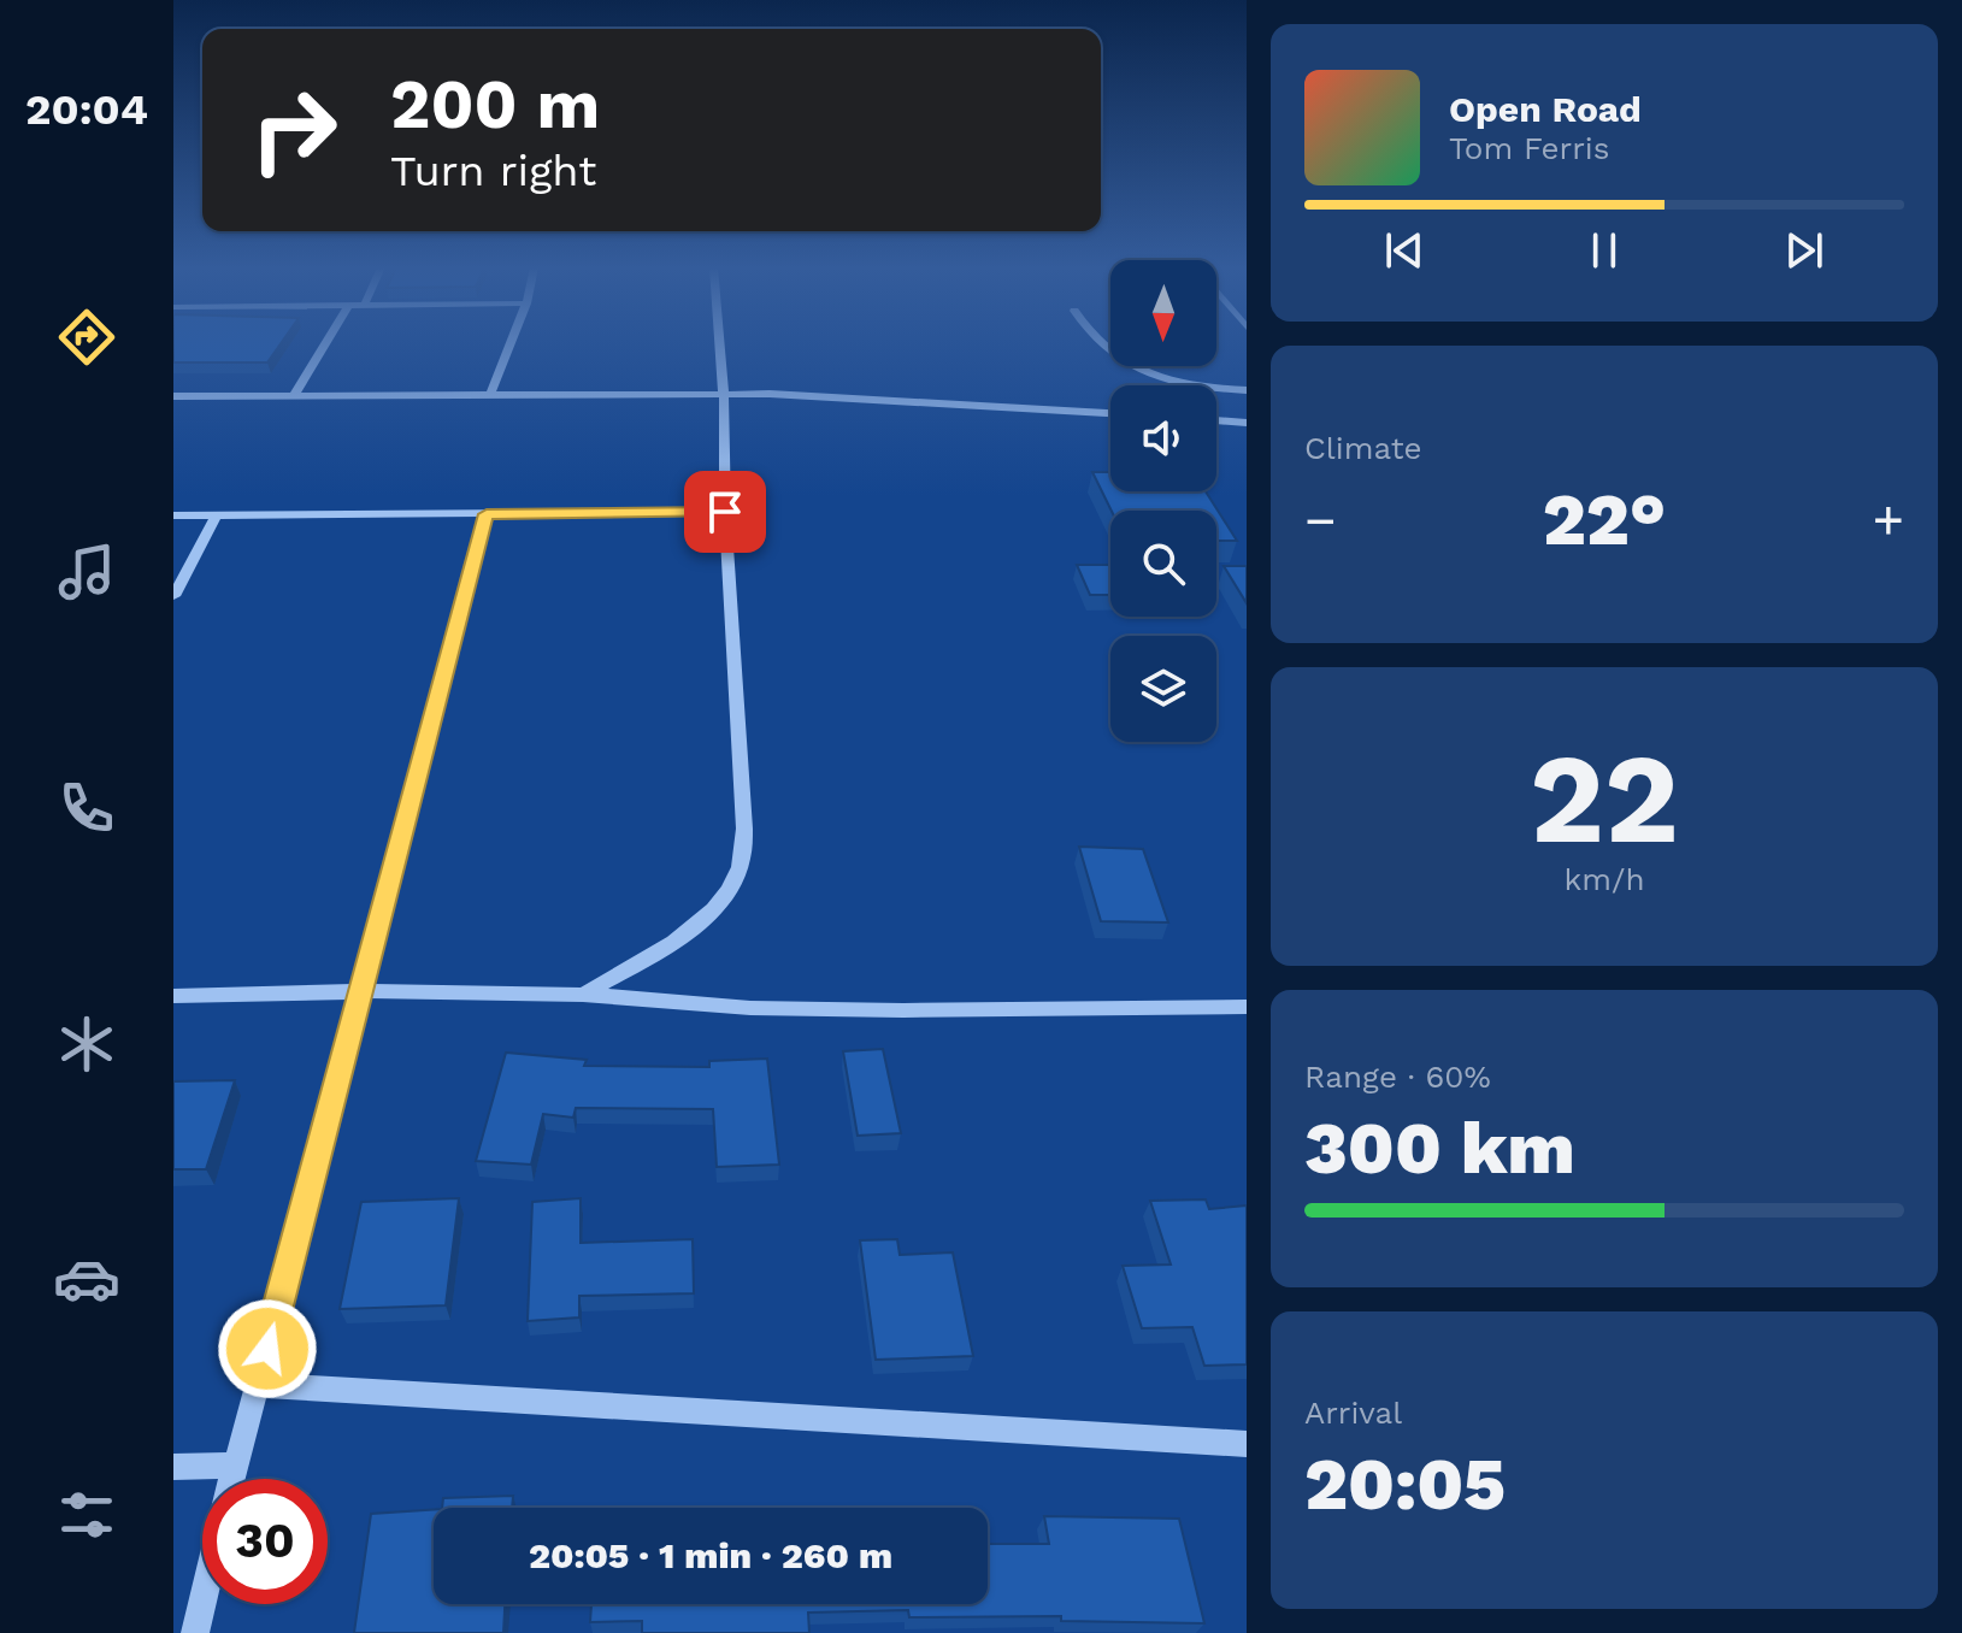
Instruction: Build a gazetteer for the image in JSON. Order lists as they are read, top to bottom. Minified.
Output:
{"north":"bottom","page":{"tabs":"20:04","turn":["200 m","Turn right"],"song":["Open Road","Tom Ferris"],"tile":["Climate",["22","km/h"],["Range · 60%","300 km"],["Arrival","20:05"]],"heat":["−","22°","+"],"limit":"30","trip":"20:05 · 1 min · 260 m"}}
